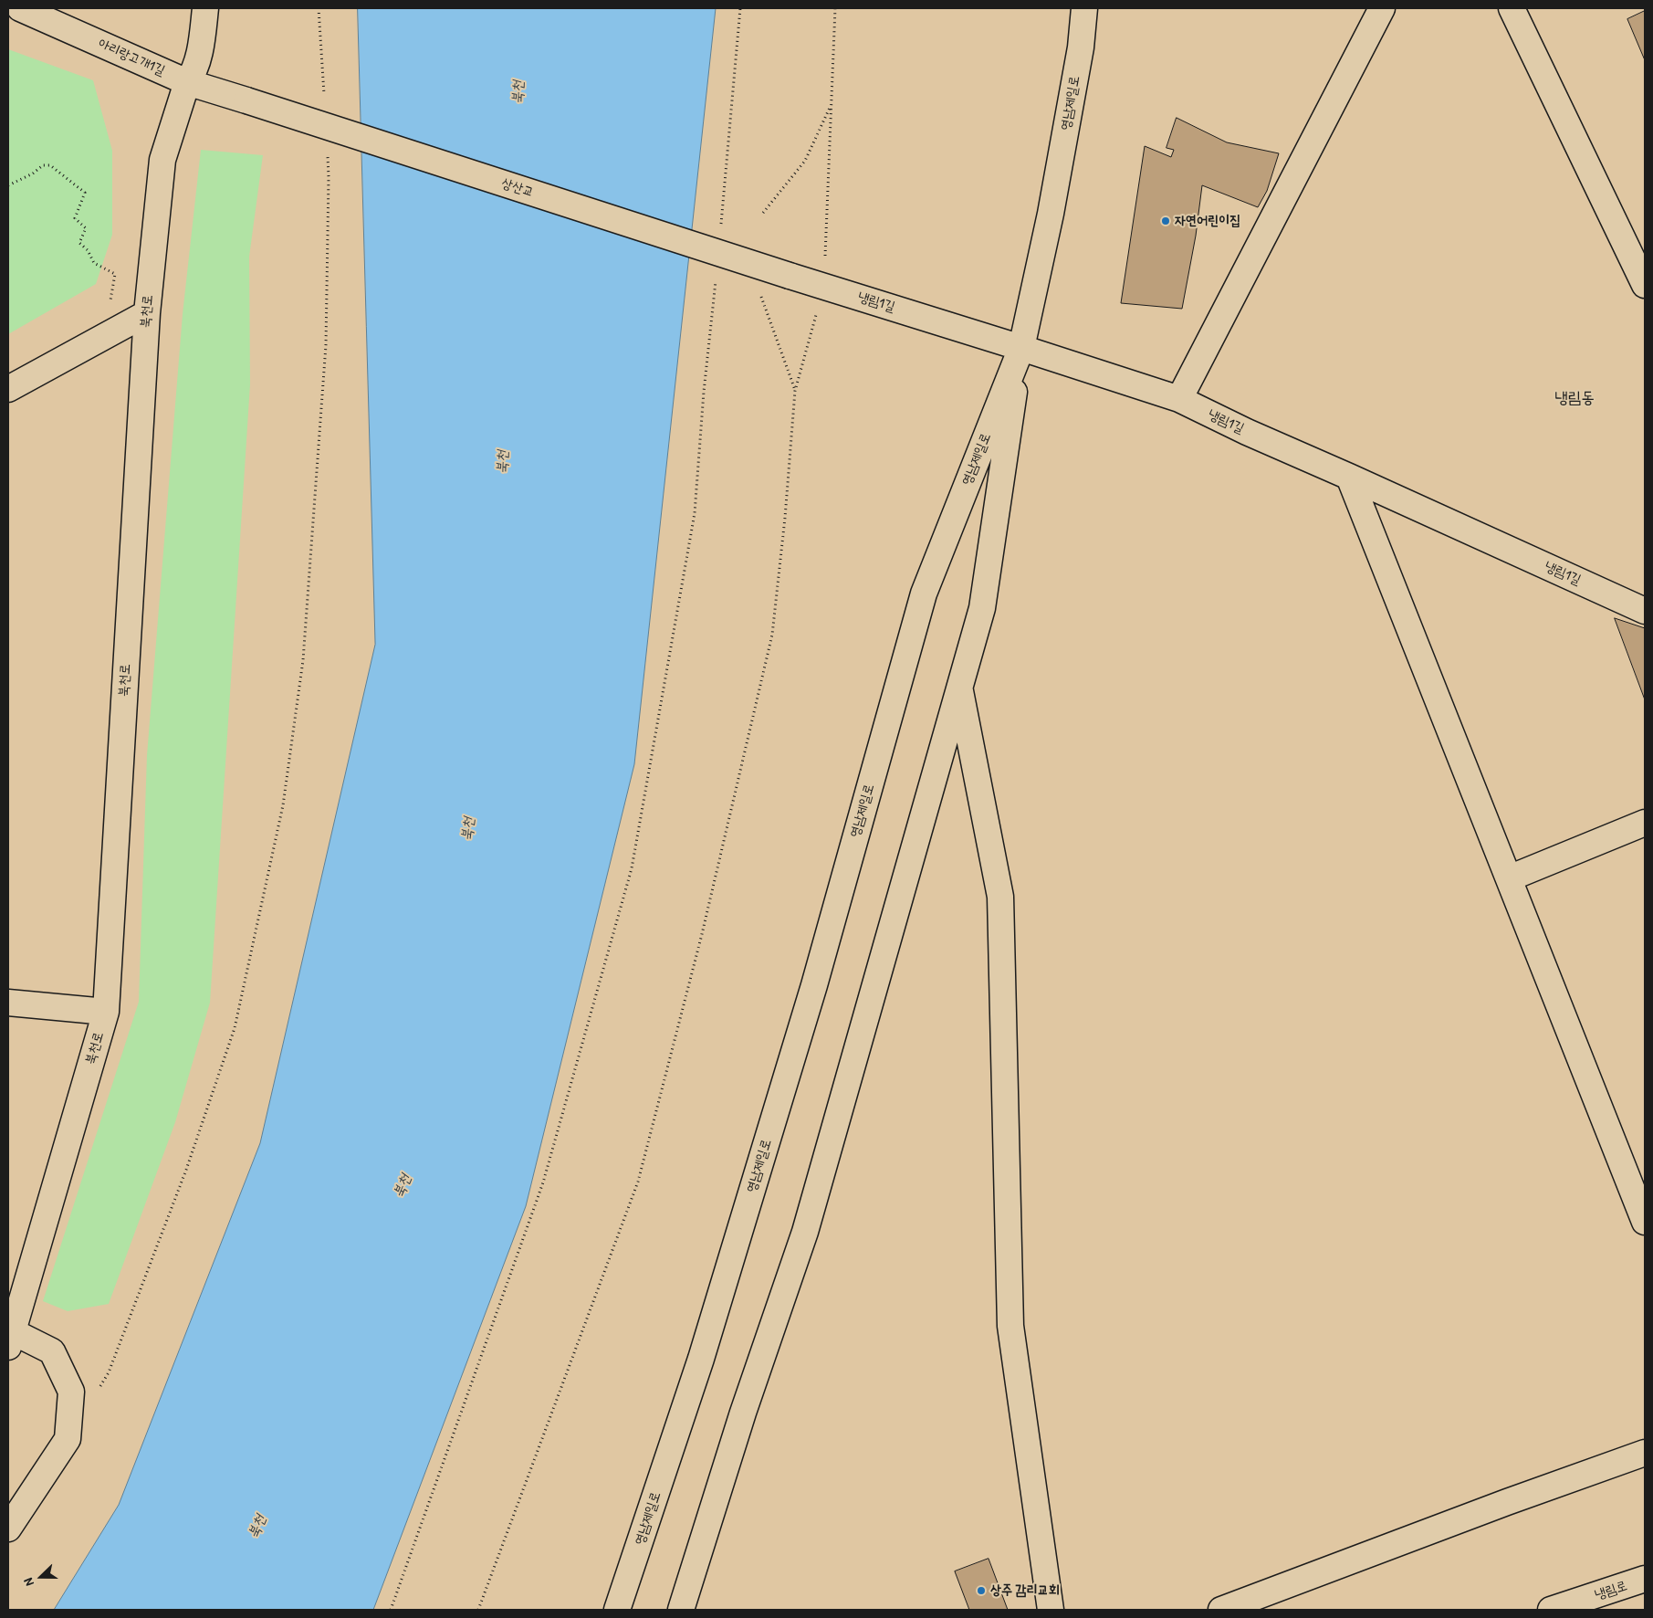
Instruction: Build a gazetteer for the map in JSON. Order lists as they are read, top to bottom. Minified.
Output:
{"streets":{"street":["아리랑고개1길","영남제일로","상산교","냉림1길","북천로","냉림로"]},"crossings":[["아리랑고개1길","상산교"],["아리랑고개1길","북천로"],["영남제일로","냉림1길"],["상산교","냉림1길"]],"districts":["냉림동"],"water":["북천"],"places":["자연어린이집","상주 감리교회"],"north":"left"}
